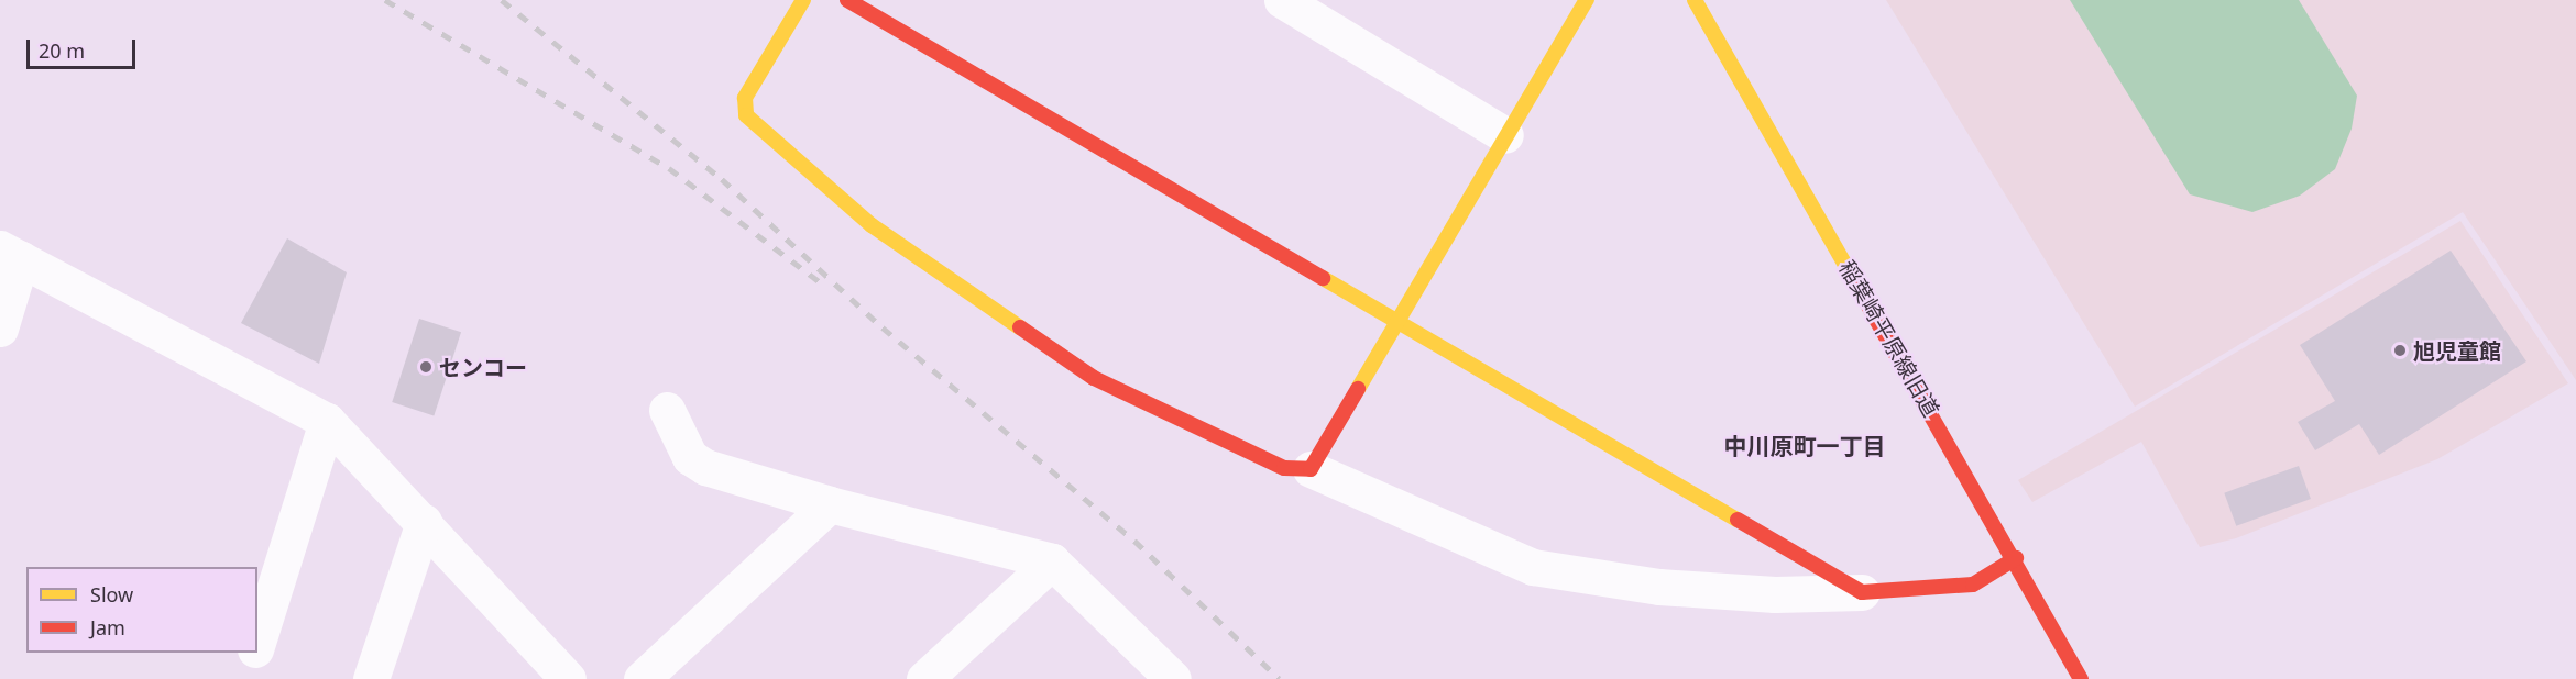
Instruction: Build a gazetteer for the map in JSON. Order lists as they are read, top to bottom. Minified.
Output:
{"streets":{"street":["稲葉崎平原線旧道"]},"districts":["中川原町一丁目"],"places":["旭児童館","センコー"],"legend":["Slow","Jam"],"scale_bar":"20 m"}
